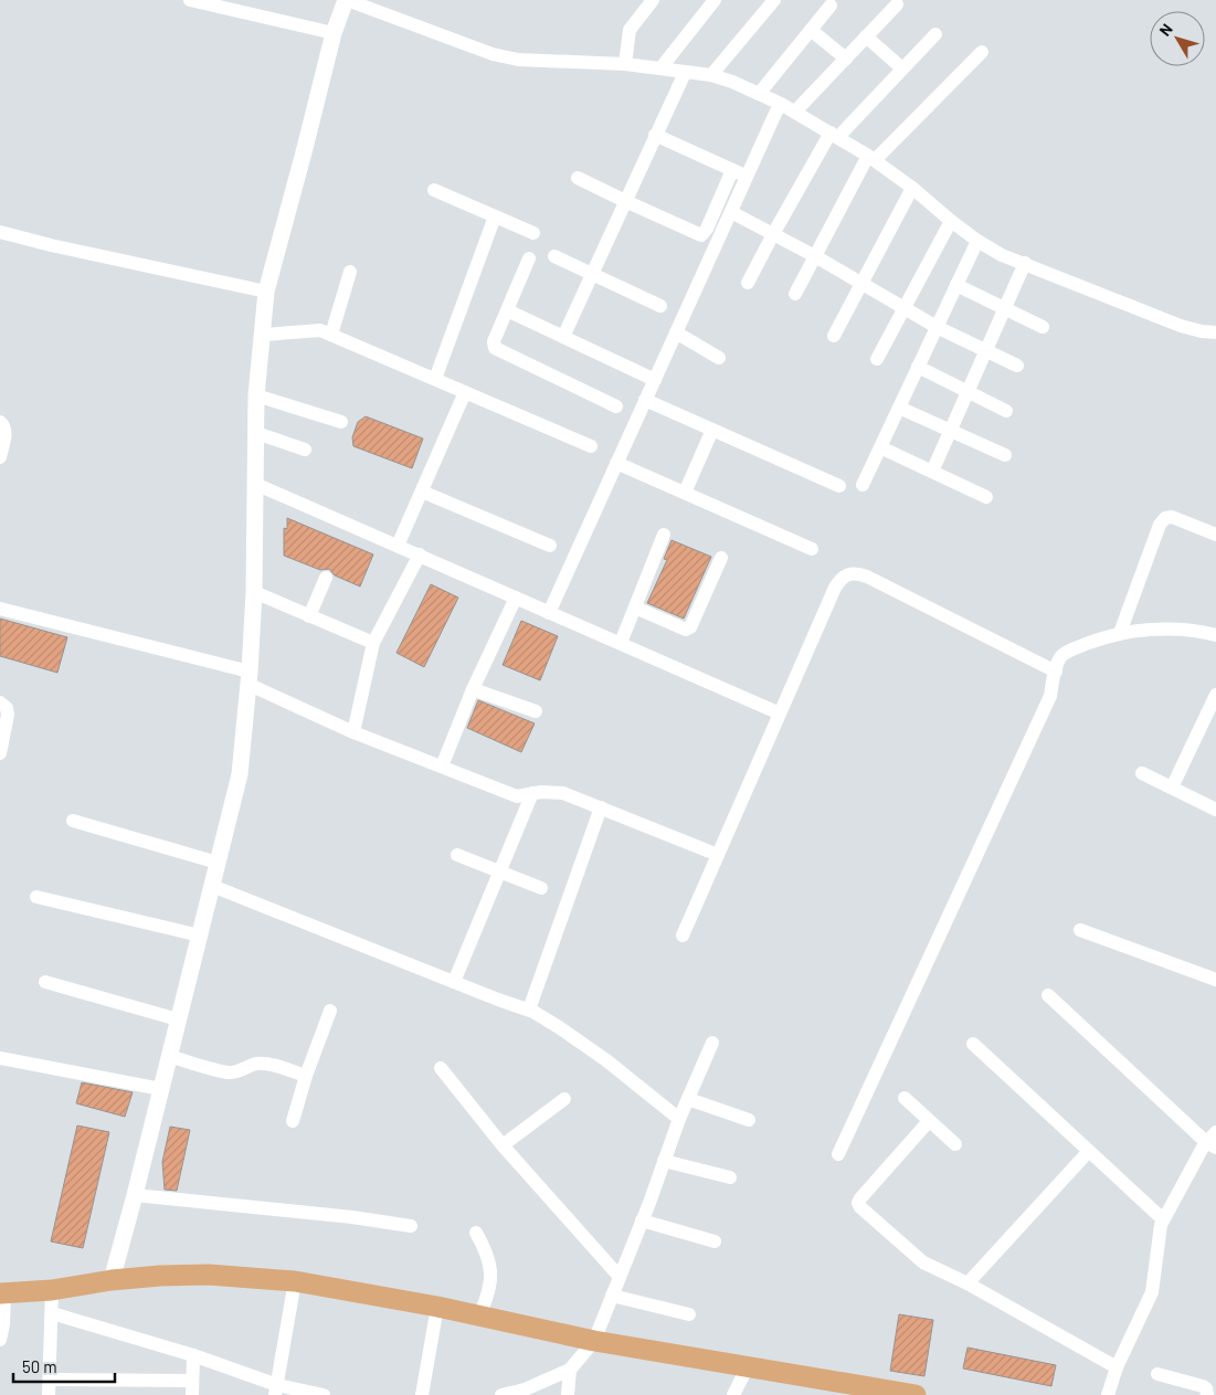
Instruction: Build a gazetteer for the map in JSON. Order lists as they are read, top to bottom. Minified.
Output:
{"scale_bar":"50 m","north":"top left"}
